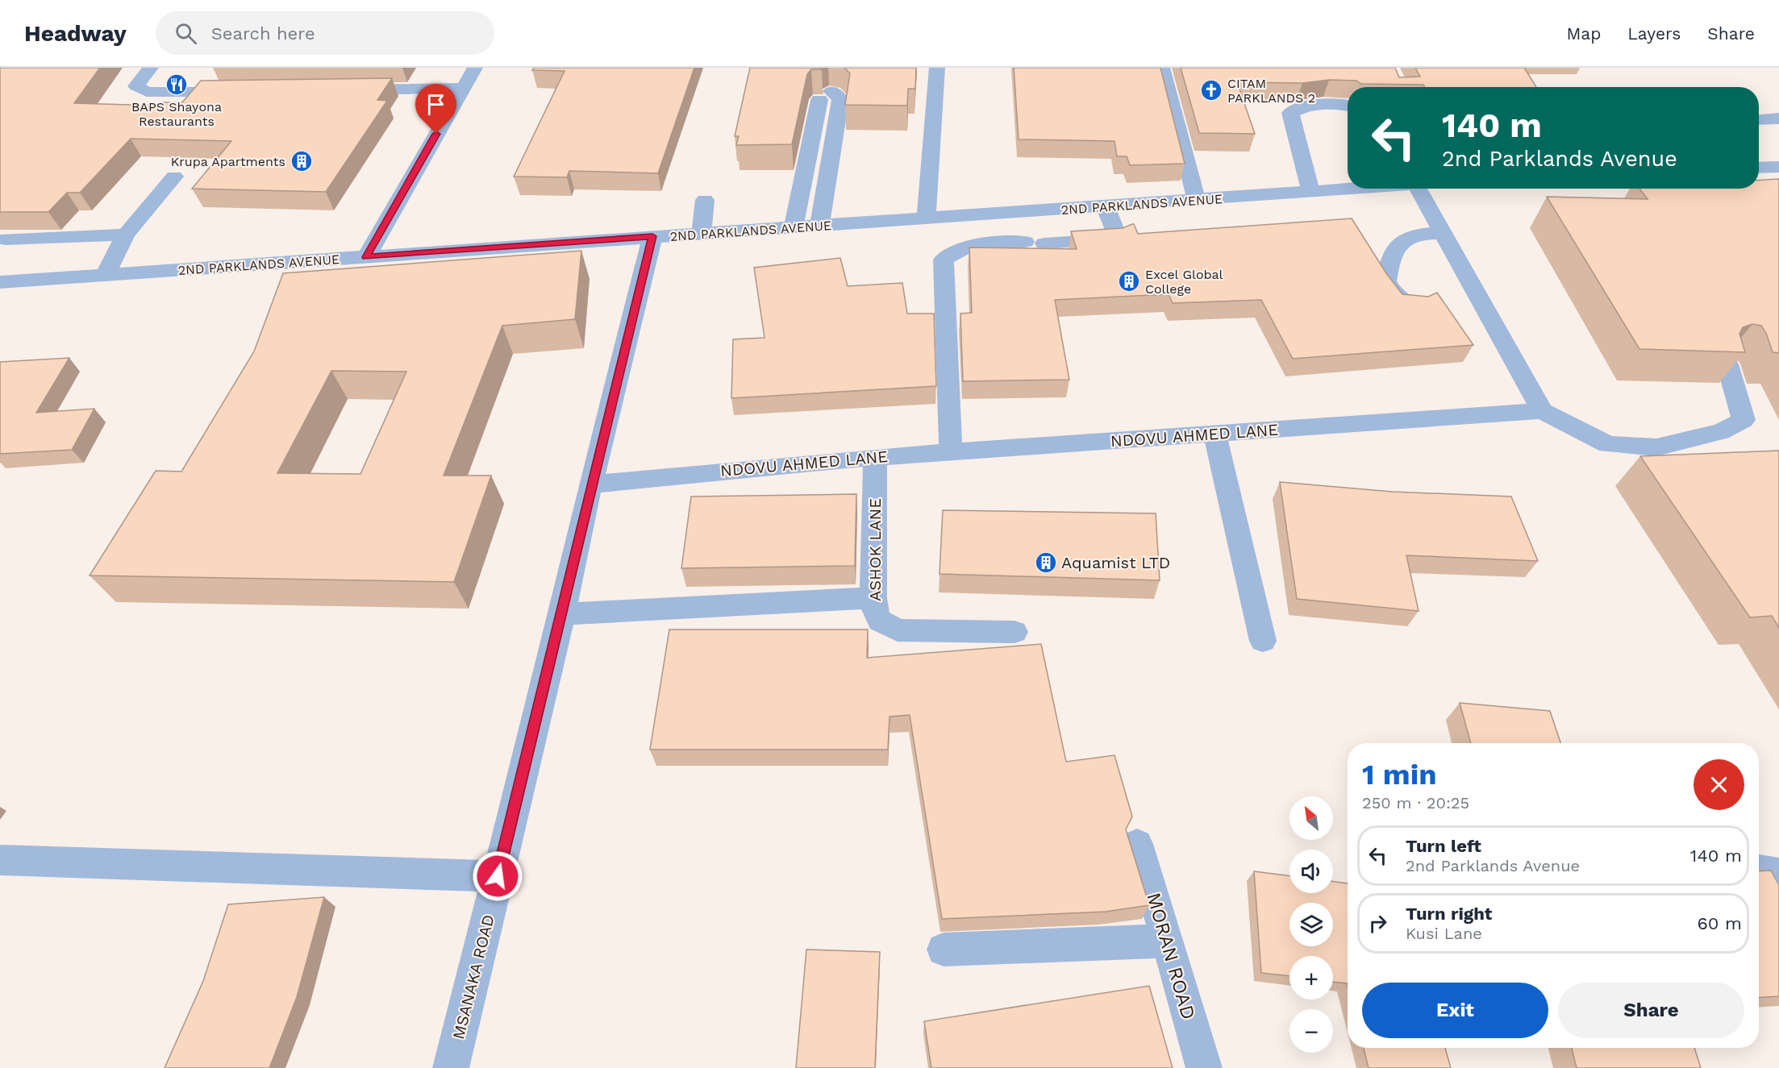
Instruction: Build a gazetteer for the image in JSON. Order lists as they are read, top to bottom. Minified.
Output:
{"streets":{"street":["2ND PARKLANDS AVENUE","NDOVU AHMED LANE","ASHOK LANE","MORAN ROAD","MSANAKA ROAD"]},"crossings":[["2ND PARKLANDS AVENUE","MSANAKA ROAD"],["NDOVU AHMED LANE","ASHOK LANE"],["NDOVU AHMED LANE","MSANAKA ROAD"]],"places":{"restaurant":["BAPS Shayona Restaurants"],"church":["CITAM PARKLANDS 2"],"building":["Krupa Apartments","Excel Global College","Aquamist LTD"]},"north":"top left","page":{"header":"Headway","search":"Search here","nav":["Map","Layers","Share"],"turn":["140 m","2nd Parklands Avenue"],"heading":["1 min","250 m · 20:25"],"map_buttons":["+","−"],"list":[{"name":"Turn left","note":"2nd Parklands Avenue","value":"140 m"},{"name":"Turn right","note":"Kusi Lane","value":"60 m"}],"buttons":["Exit","Share"]}}
